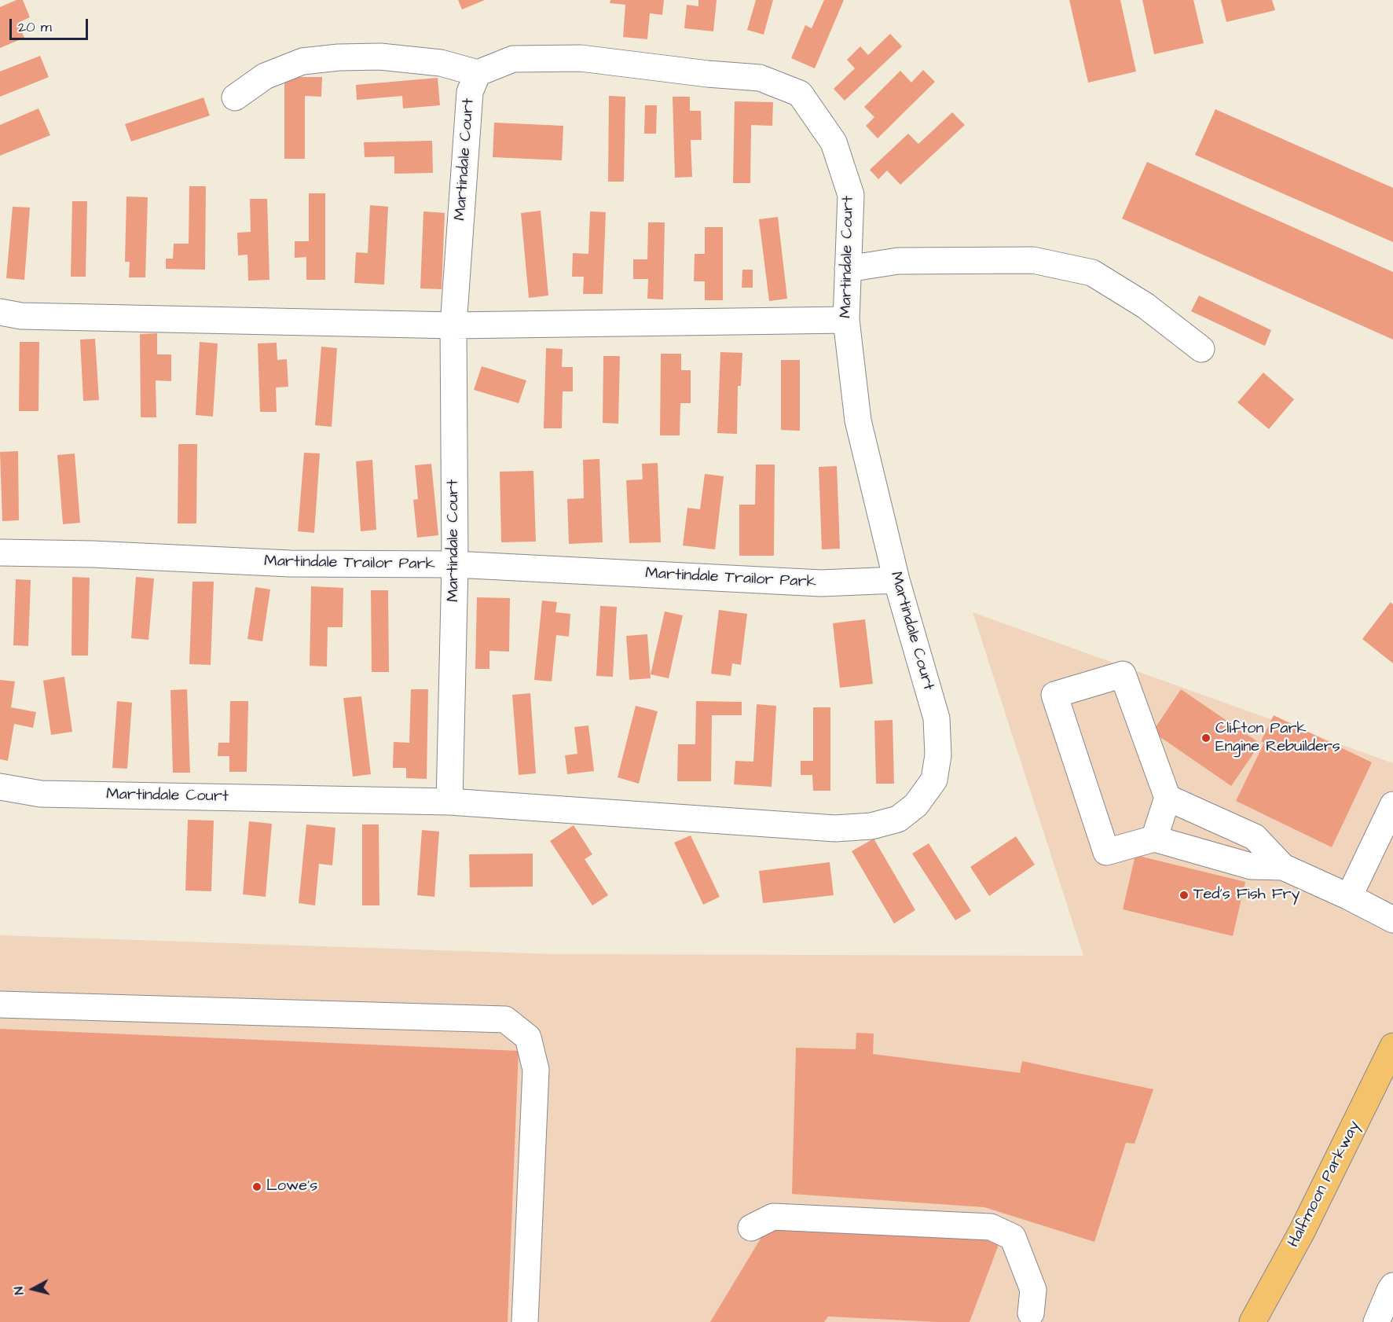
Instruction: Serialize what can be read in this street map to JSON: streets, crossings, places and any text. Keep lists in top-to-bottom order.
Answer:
{
  "streets": {
    "main road": ["Halfmoon Parkway"],
    "street": ["Martindale Court", "Martindale Trailor Park"]
  },
  "crossings": [
    ["Martindale Court", "Martindale Trailor Park"]
  ],
  "places": ["Clifton Park Engine Rebuilders", "Ted's Fish Fry", "Lowe's"],
  "scale_bar": "20 m",
  "north": "left"
}
